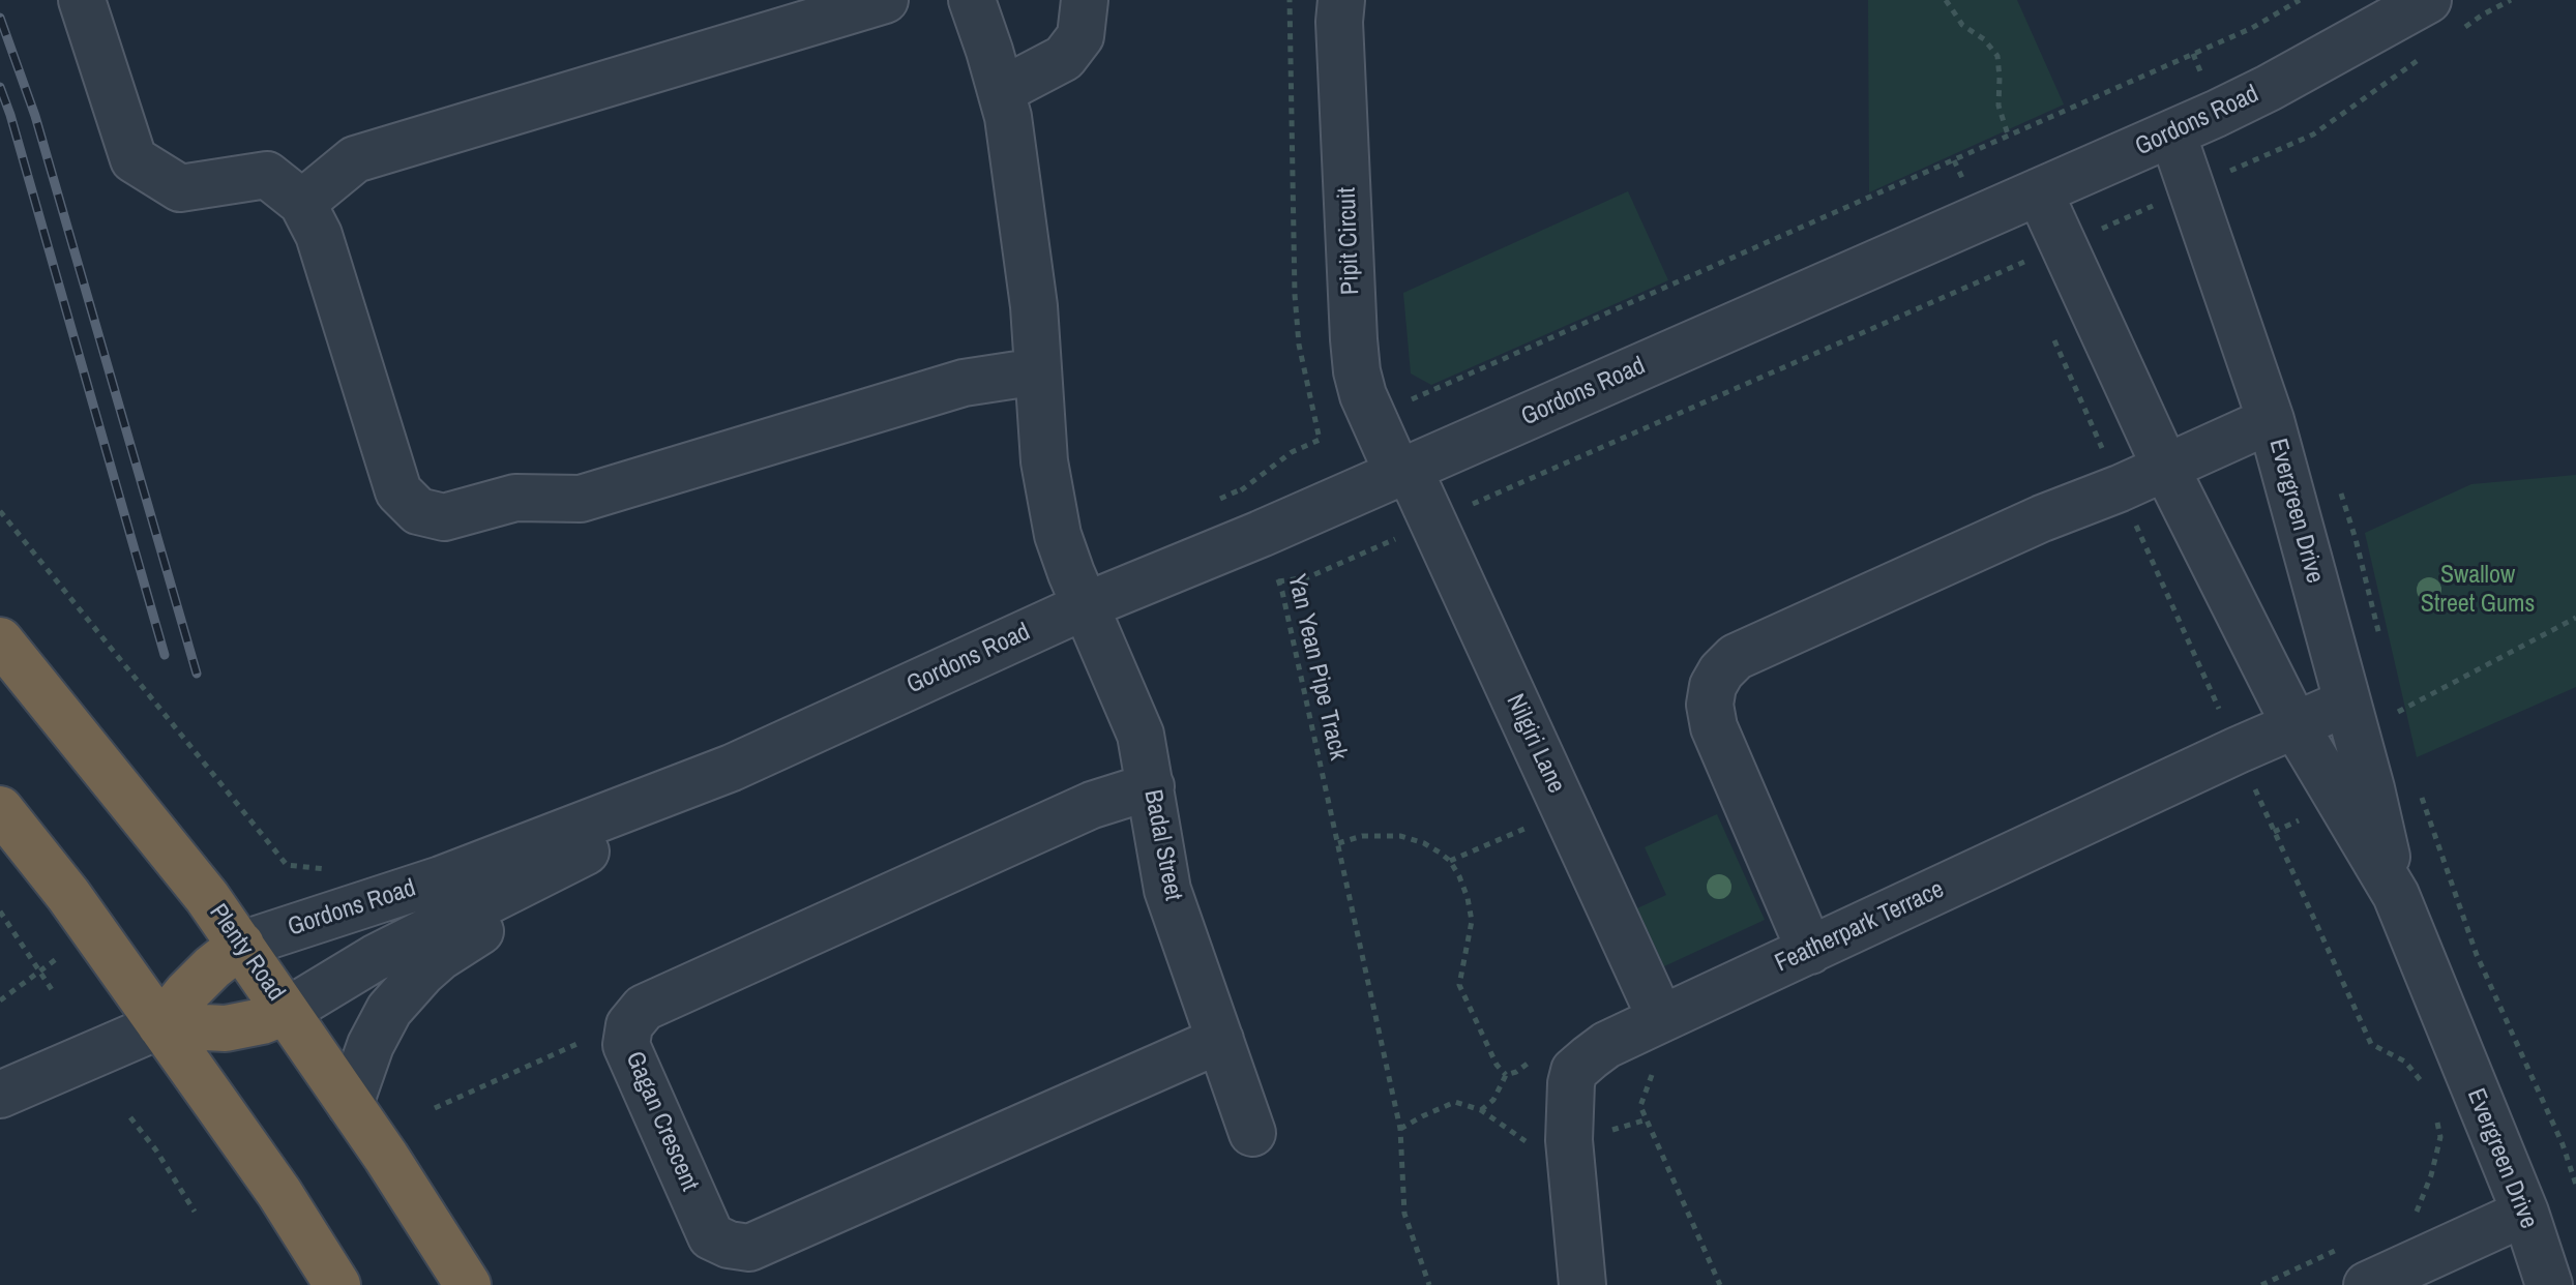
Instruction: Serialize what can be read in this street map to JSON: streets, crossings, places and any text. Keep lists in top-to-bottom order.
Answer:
{
  "streets": {
    "highway": ["Gordons Road", "Plenty Road"],
    "street": [
      "Pipit Circuit",
      "Evergreen Drive",
      "Nilgiri Lane",
      "Badal Street",
      "Featherpark Terrace",
      "Gagan Crescent"
    ],
    "path": ["Yan Yean Pipe Track"]
  },
  "crossings": [
    ["Gordons Road", "Pipit Circuit"],
    ["Gordons Road", "Evergreen Drive"],
    ["Gordons Road", "Yan Yean Pipe Track"],
    ["Gordons Road", "Nilgiri Lane"],
    ["Gordons Road", "Badal Street"],
    ["Gordons Road", "Plenty Road"],
    ["Pipit Circuit", "Nilgiri Lane"],
    ["Evergreen Drive", "Featherpark Terrace"],
    ["Nilgiri Lane", "Featherpark Terrace"],
    ["Badal Street", "Gagan Crescent"]
  ],
  "parks": ["Swallow Street Gums"]
}
